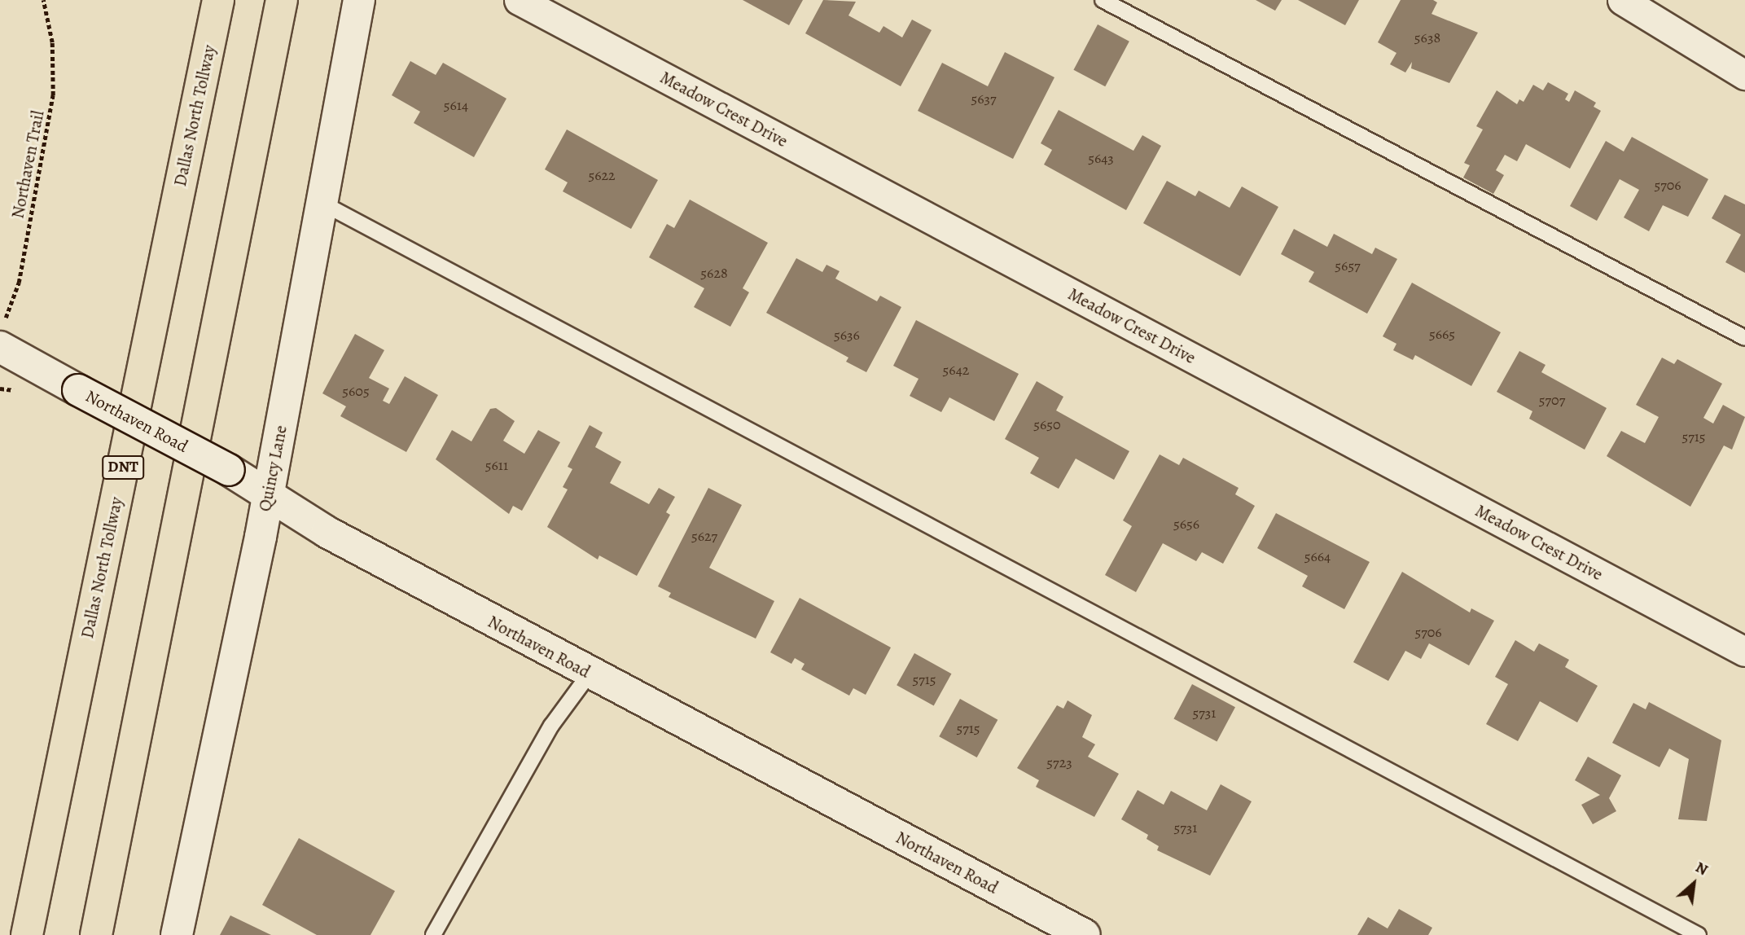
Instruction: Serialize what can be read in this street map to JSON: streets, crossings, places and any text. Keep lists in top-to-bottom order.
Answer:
{
  "streets": {
    "highway": ["Dallas North Tollway", "DNT"],
    "street": ["Meadow Crest Drive", "Northaven Road", "Quincy Lane"],
    "path": ["Northaven Trail"]
  },
  "crossings": [
    ["Northaven Trail", "Northaven Road"],
    ["Northaven Road", "Quincy Lane"]
  ],
  "house_numbers": [
    "5638",
    "5637",
    "5614",
    "5643",
    "5622",
    "5706",
    "5657",
    "5628",
    "5665",
    "5636",
    "5642",
    "5605",
    "5707",
    "5650",
    "5715",
    "5611",
    "5656",
    "5627",
    "5664",
    "5706",
    "5715",
    "5731",
    "5715",
    "5723",
    "5731"
  ],
  "north": "top right"
}
